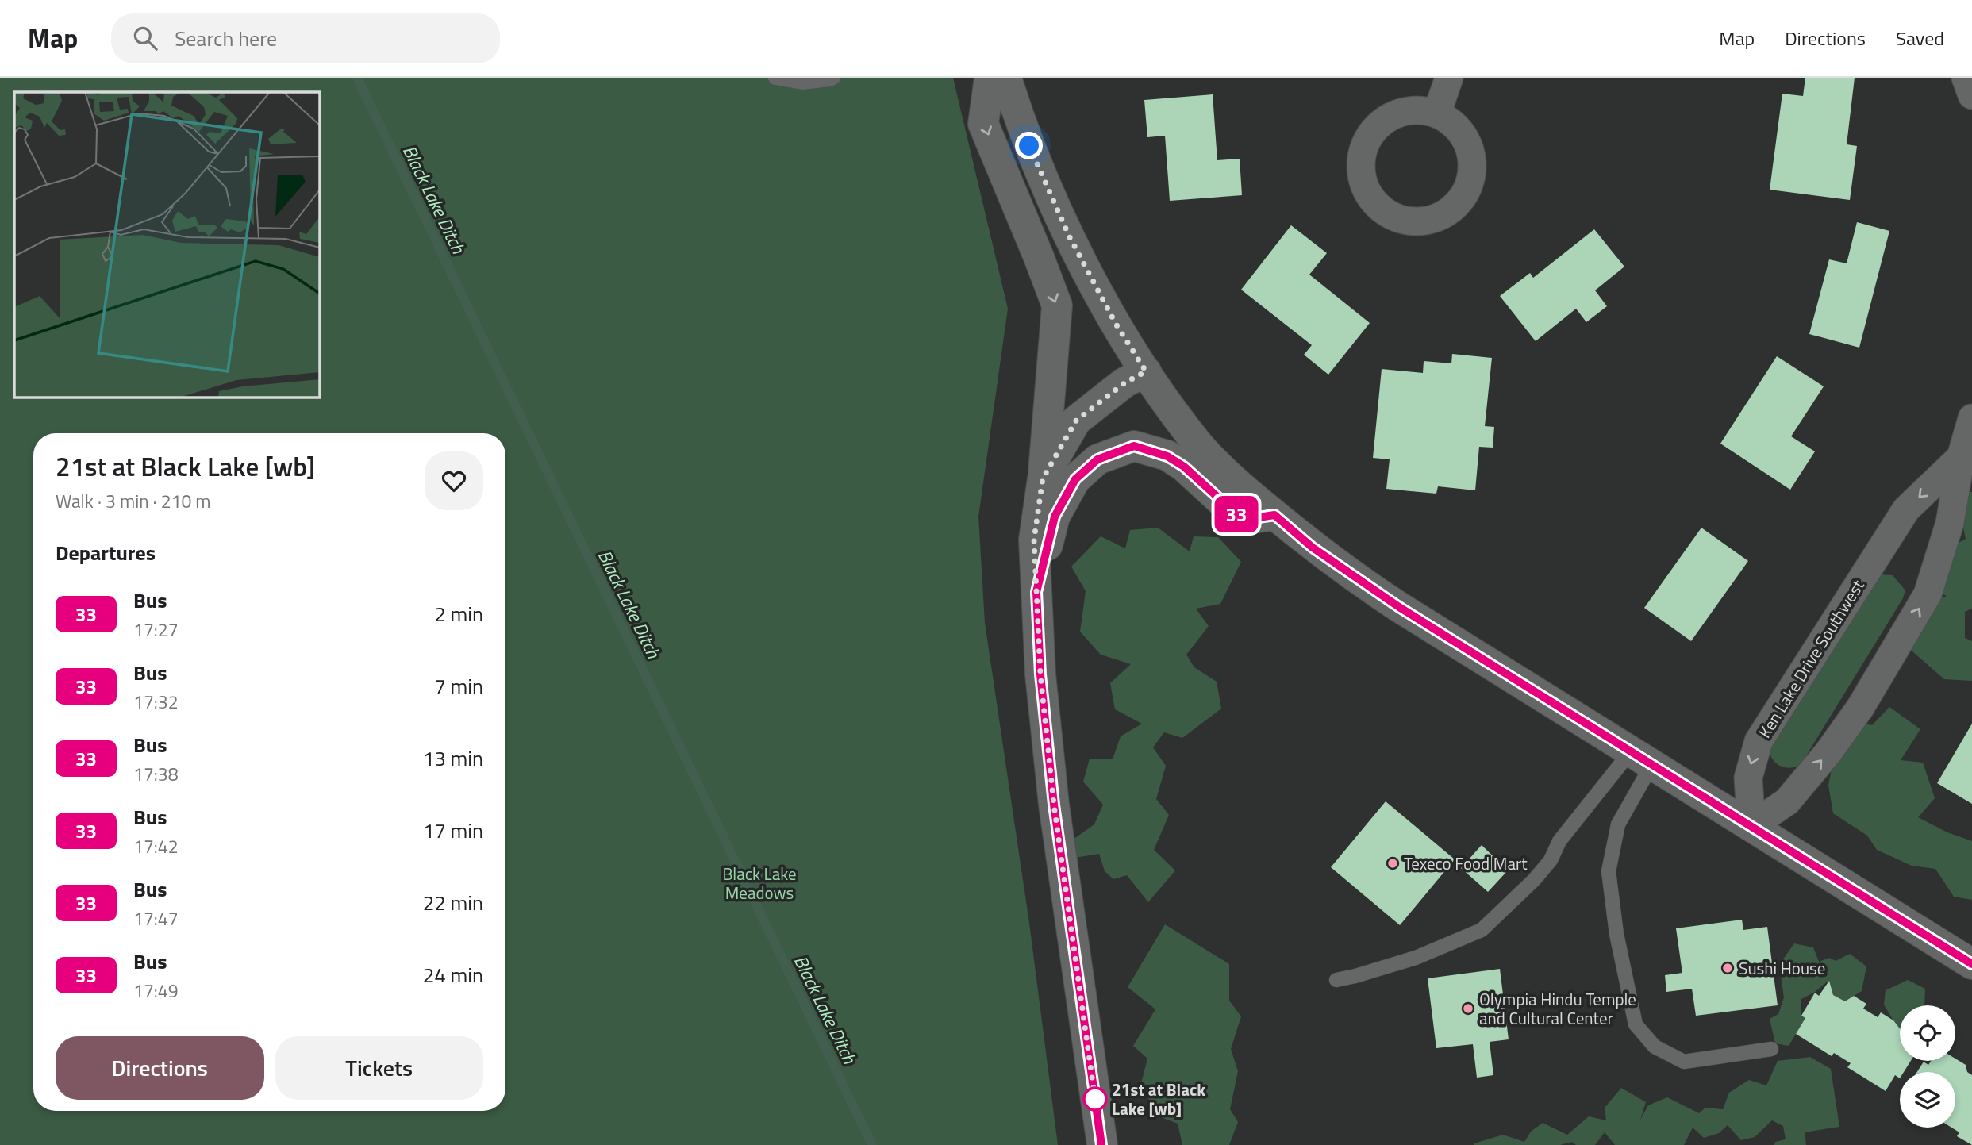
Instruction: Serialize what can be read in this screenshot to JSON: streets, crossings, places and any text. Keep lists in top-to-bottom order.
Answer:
{
  "streets": {
    "street": ["Ken Lake Drive Southwest"]
  },
  "water": ["Black Lake Ditch"],
  "parks": ["Black Lake Meadows"],
  "places": [
    "Texeco Food Mart",
    "Sushi House",
    "Olympia Hindu Temple and Cultural Center",
    "21st at Black Lake [wb]"
  ],
  "lines": ["bus line 33"],
  "page": {
    "header": "Map",
    "search": "Search here",
    "nav": ["Map", "Directions", "Saved"],
    "on_map": "33",
    "heading": [
      ["21st at Black Lake [wb]", "Walk · 3 min · 210 m"],
      "Departures"
    ],
    "list": [
      {
        "mark": "33",
        "name": "Bus",
        "note": "17:27",
        "value": "2 min"
      },
      {
        "mark": "33",
        "name": "Bus",
        "note": "17:32",
        "value": "7 min"
      },
      {
        "mark": "33",
        "name": "Bus",
        "note": "17:38",
        "value": "13 min"
      },
      {
        "mark": "33",
        "name": "Bus",
        "note": "17:42",
        "value": "17 min"
      },
      {
        "mark": "33",
        "name": "Bus",
        "note": "17:47",
        "value": "22 min"
      },
      {
        "mark": "33",
        "name": "Bus",
        "note": "17:49",
        "value": "24 min"
      }
    ],
    "buttons": ["Directions", "Tickets"]
  }
}
